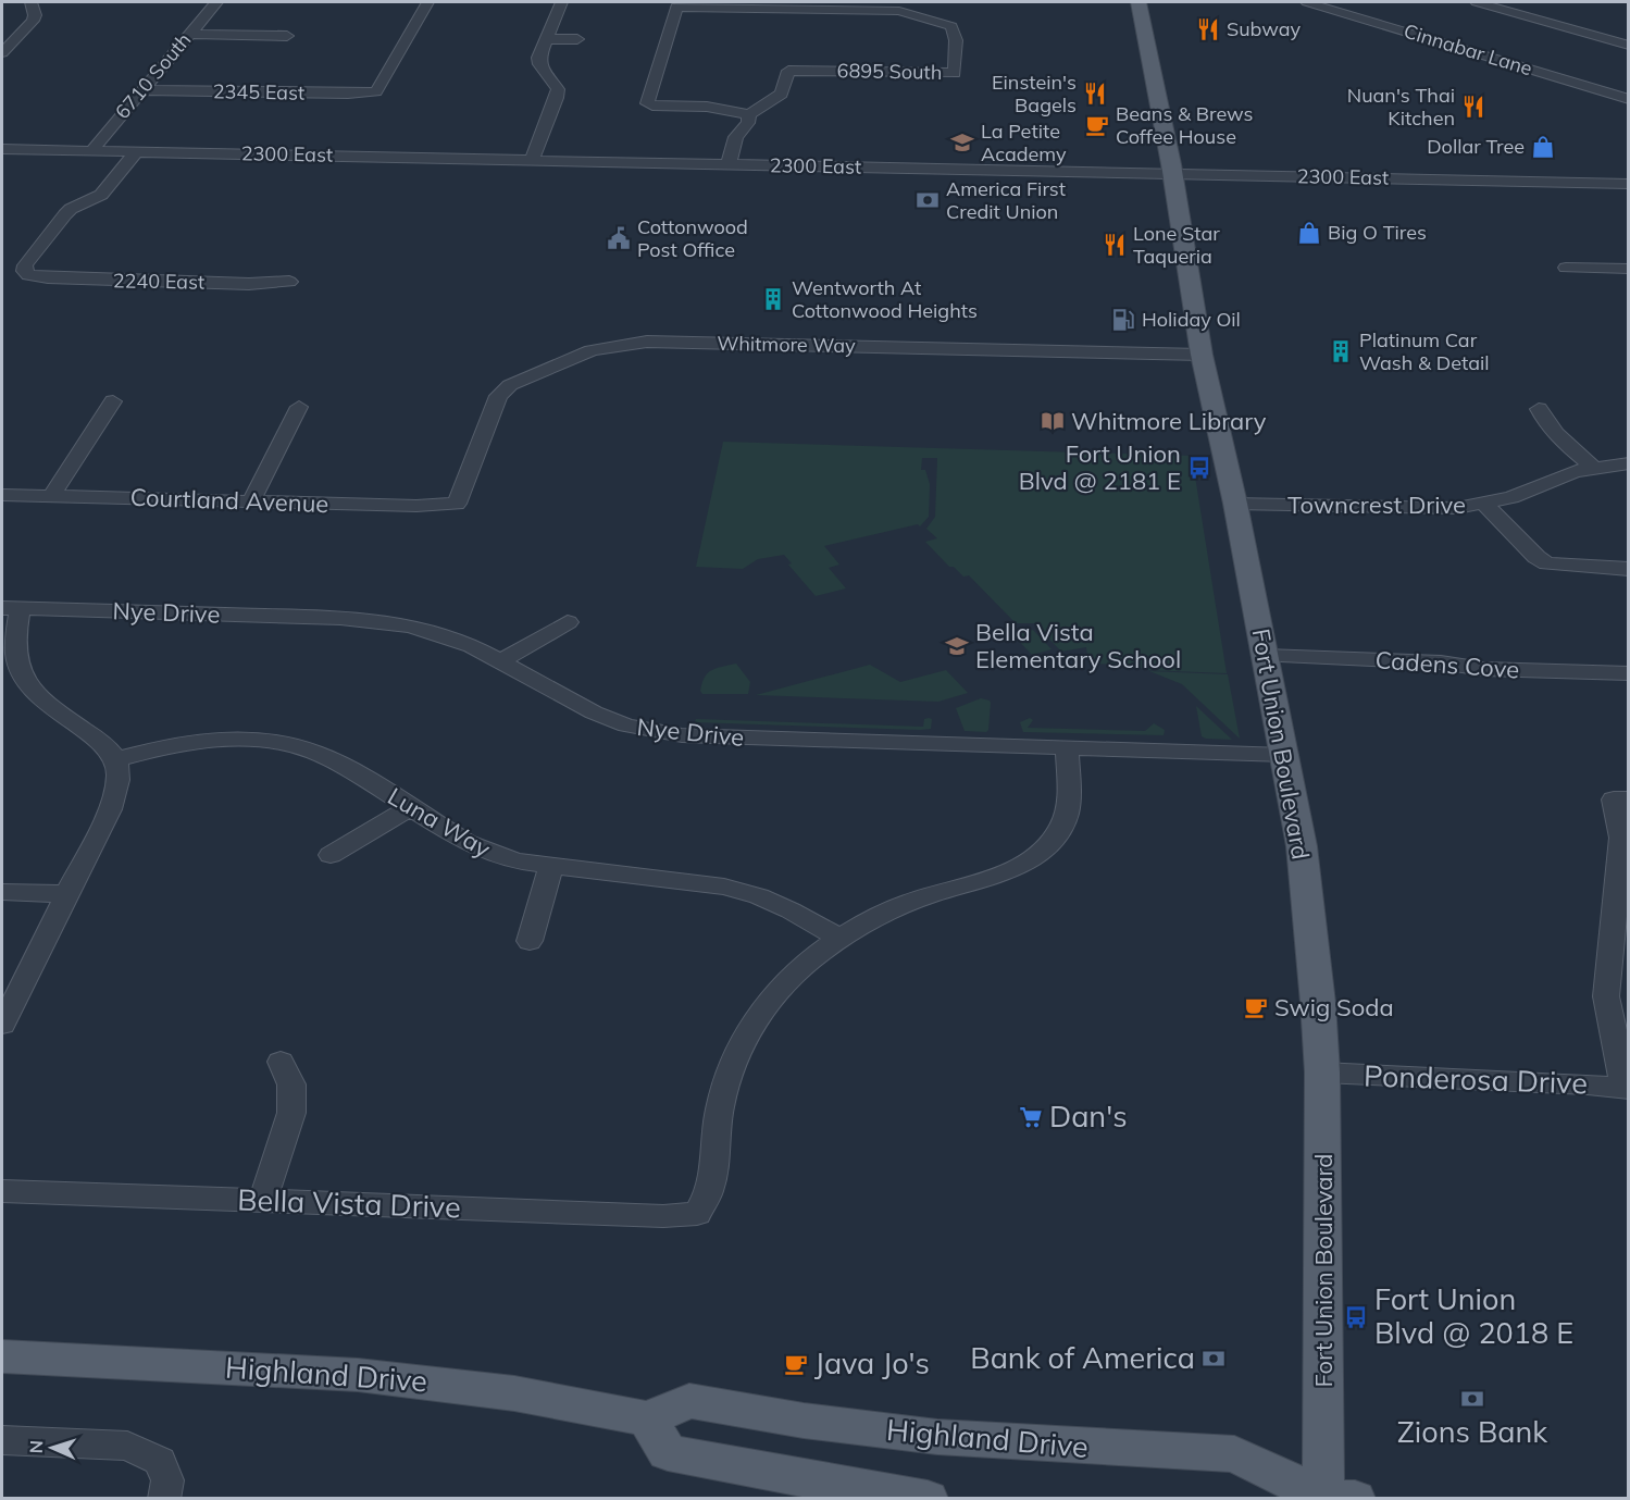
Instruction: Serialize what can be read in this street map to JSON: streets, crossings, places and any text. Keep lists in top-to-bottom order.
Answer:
{
  "streets": {
    "main road": ["Fort Union Boulevard", "Highland Drive"],
    "street": [
      "Cinnabar Lane",
      "6895 South",
      "6710 South",
      "2345 East",
      "2300 East",
      "2240 East",
      "Whitmore Way",
      "Courtland Avenue",
      "Towncrest Drive",
      "Nye Drive",
      "Cadens Cove",
      "Luna Way",
      "Ponderosa Drive",
      "Bella Vista Drive"
    ]
  },
  "crossings": [
    ["6895 South", "2300 East"],
    ["6710 South", "2345 East"],
    ["6710 South", "2300 East"],
    ["2300 East", "2240 East"],
    ["2300 East", "Fort Union Boulevard"],
    ["Whitmore Way", "Courtland Avenue"],
    ["Whitmore Way", "Fort Union Boulevard"],
    ["Towncrest Drive", "Fort Union Boulevard"],
    ["Nye Drive", "Fort Union Boulevard"],
    ["Cadens Cove", "Fort Union Boulevard"],
    ["Fort Union Boulevard", "Ponderosa Drive"],
    ["Fort Union Boulevard", "Highland Drive"],
    ["Luna Way", "Bella Vista Drive"]
  ],
  "places": {
    "restaurant": [
      "Subway",
      "Einstein's Bagels",
      "Nuan's Thai Kitchen",
      "Lone Star Taqueria"
    ],
    "cafe": ["Beans & Brews Coffee House", "Swig Soda", "Java Jo's"],
    "school or university": ["La Petite Academy", "Bella Vista Elementary School"],
    "shop": ["Dollar Tree", "Big O Tires"],
    "bank": ["America First Credit Union", "Bank of America", "Zions Bank"],
    "public building": ["Cottonwood Post Office"],
    "building": ["Wentworth At Cottonwood Heights", "Platinum Car Wash & Detail"],
    "fuel station": ["Holiday Oil"],
    "library": ["Whitmore Library"],
    "bus stop": ["Fort Union Blvd @ 2181 E", "Fort Union Blvd @ 2018 E"],
    "supermarket": ["Dan's"]
  },
  "north": "left"
}
